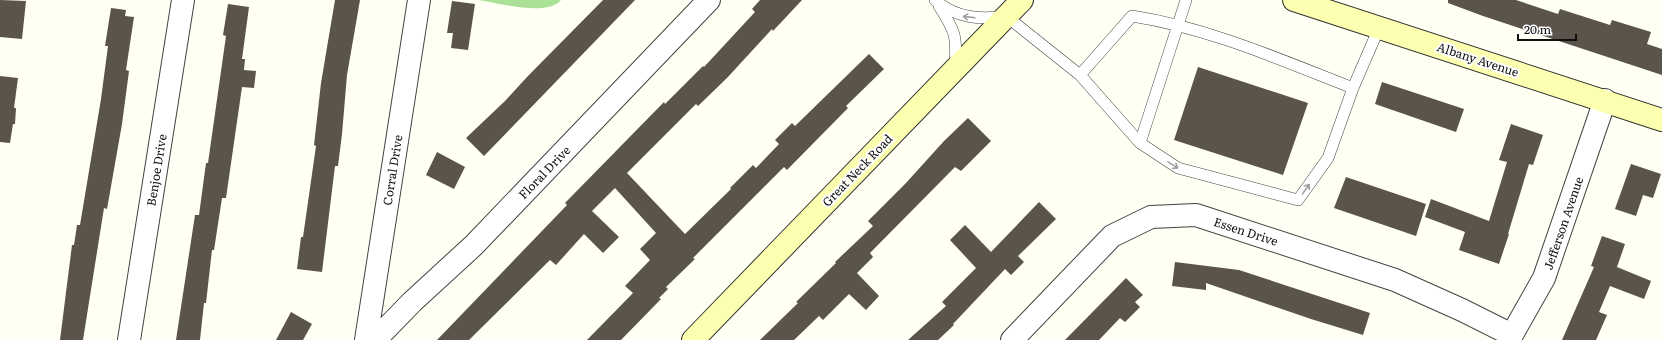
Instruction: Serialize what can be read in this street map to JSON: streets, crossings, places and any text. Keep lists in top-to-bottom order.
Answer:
{
  "streets": {
    "main road": ["Albany Avenue", "Great Neck Road"],
    "street": [
      "Benjoe Drive",
      "Corral Drive",
      "Floral Drive",
      "Jefferson Avenue",
      "Essen Drive"
    ]
  },
  "crossings": [
    ["Albany Avenue", "Jefferson Avenue"],
    ["Jefferson Avenue", "Essen Drive"]
  ],
  "scale_bar": "20 m"
}
